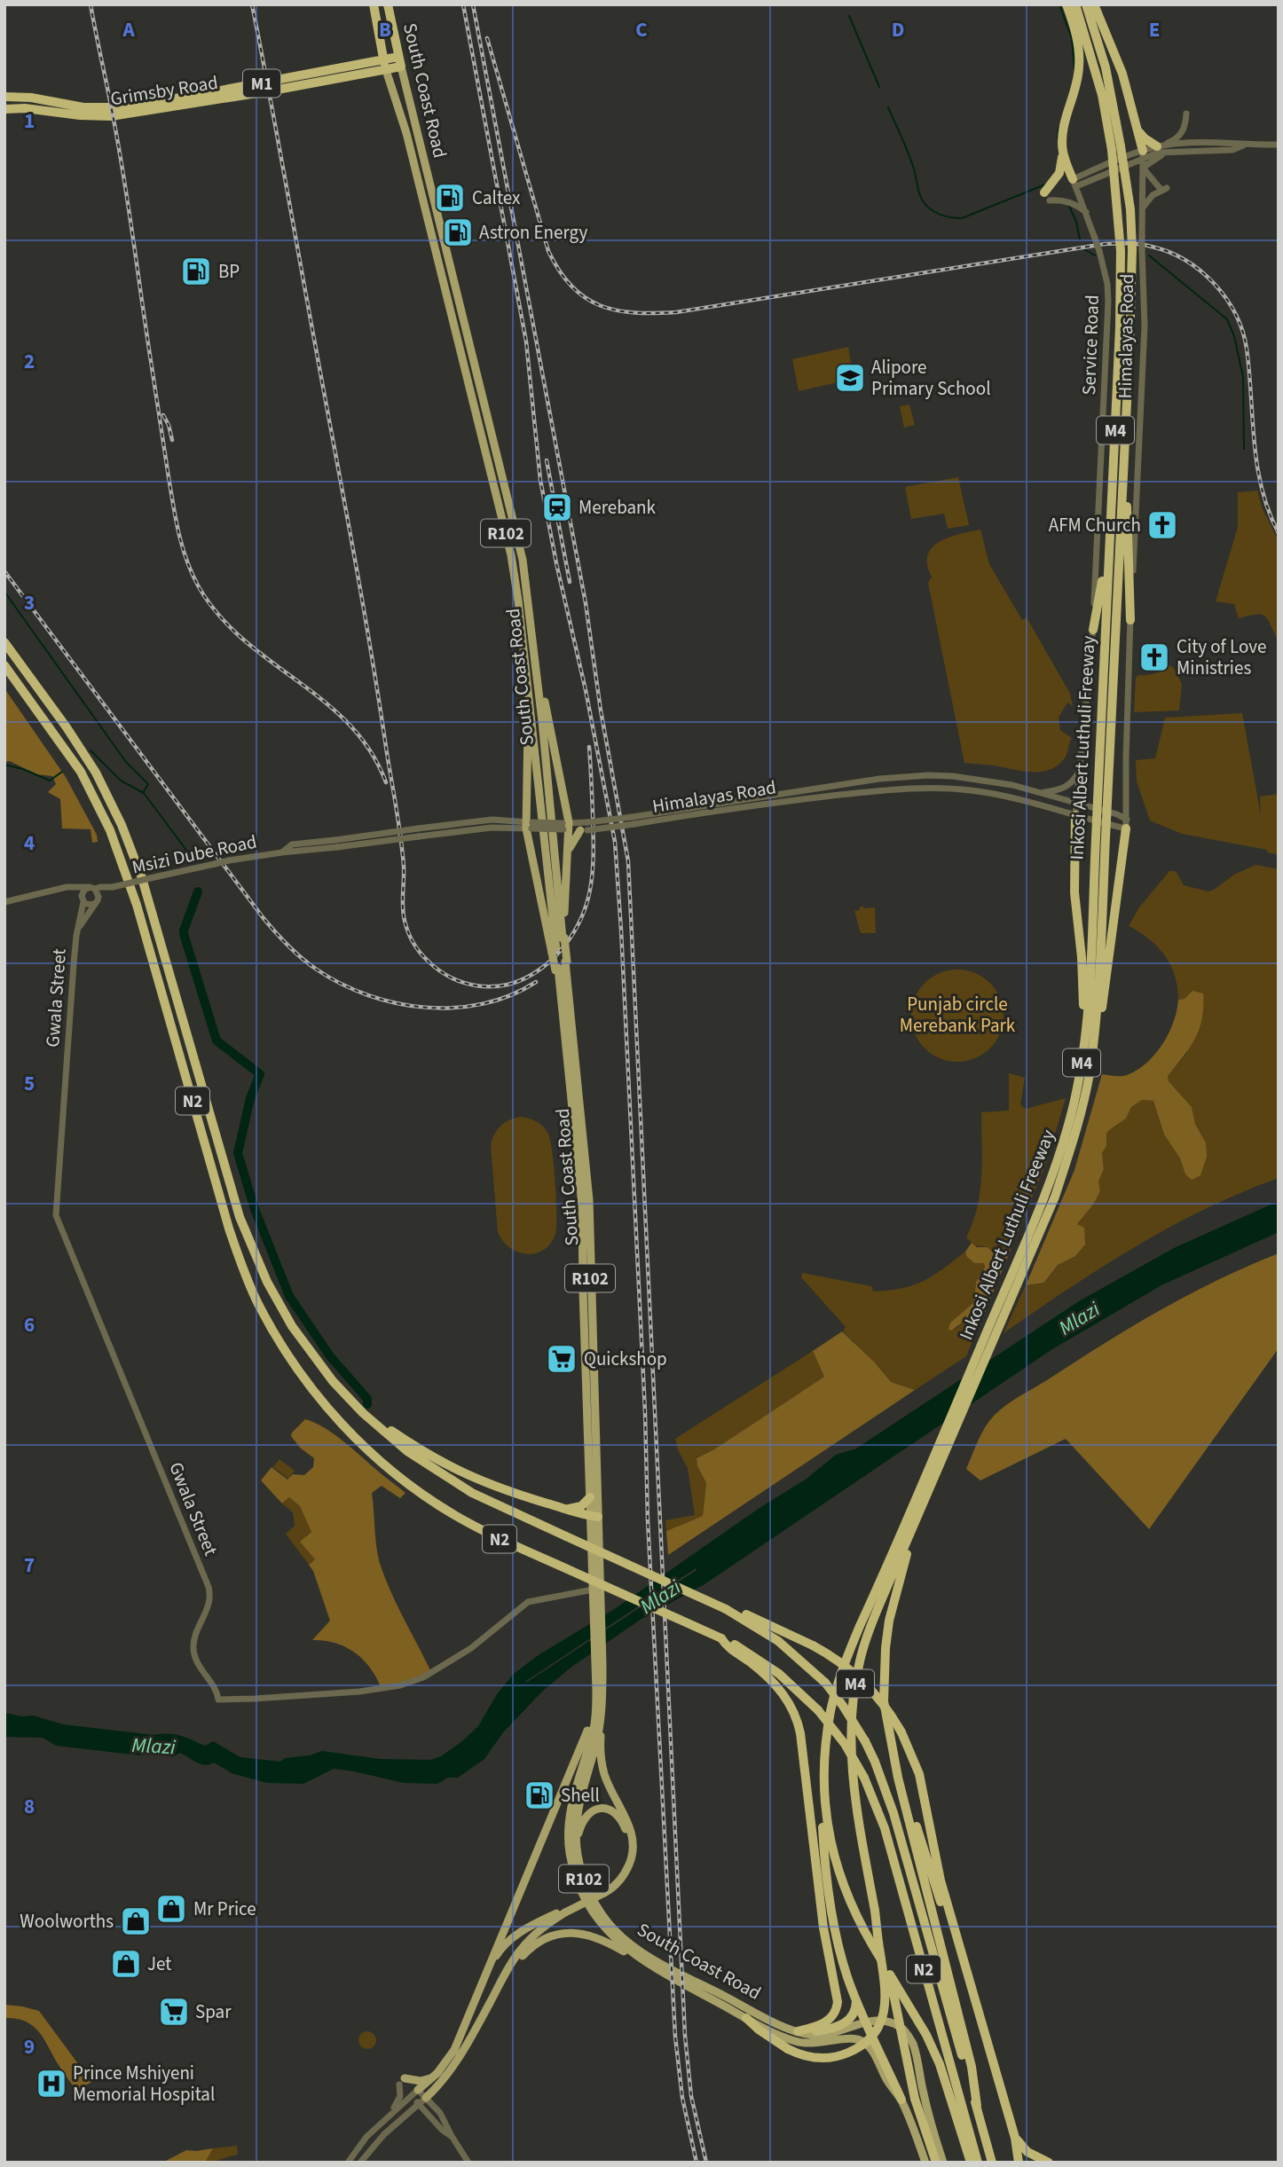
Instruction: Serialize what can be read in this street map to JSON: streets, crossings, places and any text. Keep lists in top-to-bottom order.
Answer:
{
  "streets": {
    "highway": [
      "M1",
      "Grimsby Road",
      "South Coast Road",
      "M4",
      "R102",
      "Inkosi Albert Luthuli Freeway",
      "N2"
    ],
    "street": [
      "Himalayas Road",
      "Service Road",
      "Msizi Dube Road",
      "Gwala Street"
    ]
  },
  "crossings": [
    ["Grimsby Road", "South Coast Road"],
    ["South Coast Road", "Gwala Street"],
    ["Himalayas Road", "Service Road"],
    ["Himalayas Road", "Inkosi Albert Luthuli Freeway"],
    ["Himalayas Road", "Msizi Dube Road"],
    ["Msizi Dube Road", "Gwala Street"]
  ],
  "water": ["Mlazi"],
  "parks": ["Punjab circle Merebank Park"],
  "places": {
    "fuel station": [
      "Caltex",
      "Astron Energy",
      "BP",
      "Shell"
    ],
    "school or university": ["Alipore Primary School"],
    "station": ["Merebank"],
    "church": ["AFM Church", "City of Love Ministries"],
    "supermarket": ["Quickshop", "Spar"],
    "shop": ["Mr Price", "Woolworths", "Jet"],
    "hospital": ["Prince Mshiyeni Memorial Hospital"]
  },
  "grid": {
    "columns": [
      "A",
      "B",
      "C",
      "D",
      "E"
    ],
    "rows": [
      "1",
      "2",
      "3",
      "4",
      "5",
      "6",
      "7",
      "8",
      "9"
    ]
  }
}
